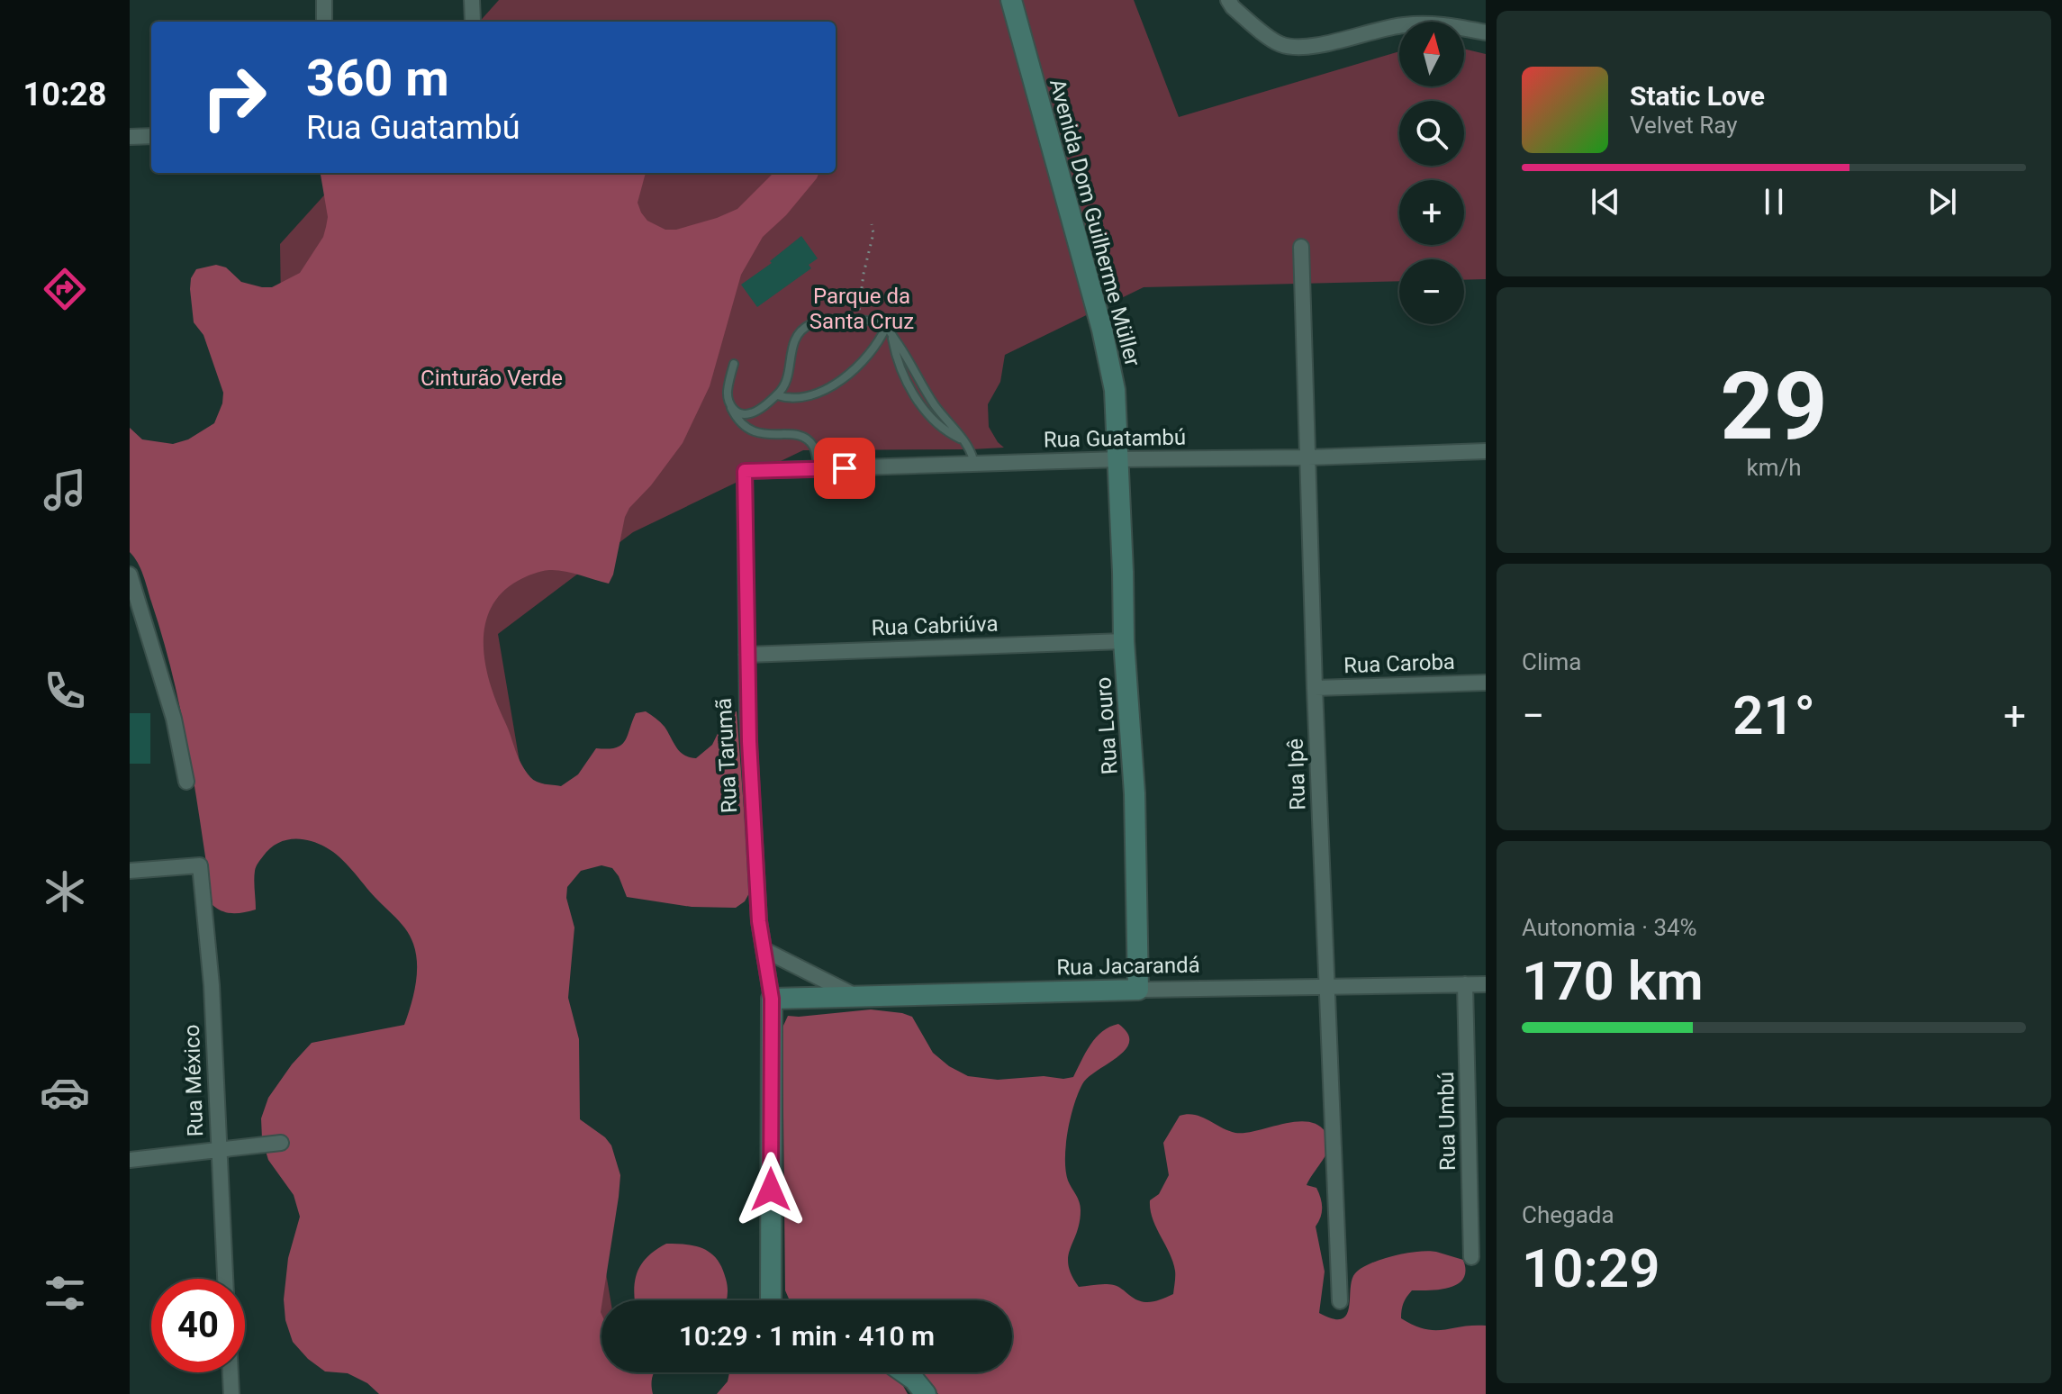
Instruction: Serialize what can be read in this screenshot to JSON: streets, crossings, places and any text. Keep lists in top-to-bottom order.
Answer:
{
  "streets": {
    "street": [
      "Avenida Dom Guilherme Müller",
      "Rua Guatambú",
      "Rua Cabriúva",
      "Rua Caroba",
      "Rua Louro",
      "Rua Tarumã",
      "Rua Ipê",
      "Rua Jacarandá",
      "Rua México",
      "Rua Umbú"
    ]
  },
  "crossings": [
    ["Avenida Dom Guilherme Müller", "Rua Guatambú"],
    ["Avenida Dom Guilherme Müller", "Rua Louro"],
    ["Rua Guatambú", "Rua Louro"],
    ["Rua Guatambú", "Rua Tarumã"],
    ["Rua Guatambú", "Rua Ipê"],
    ["Rua Cabriúva", "Rua Louro"],
    ["Rua Cabriúva", "Rua Tarumã"],
    ["Rua Caroba", "Rua Ipê"],
    ["Rua Louro", "Rua Jacarandá"],
    ["Rua Tarumã", "Rua Jacarandá"],
    ["Rua Ipê", "Rua Jacarandá"],
    ["Rua Jacarandá", "Rua Umbú"]
  ],
  "parks": ["Parque da Santa Cruz", "Cinturão Verde"],
  "north": "top",
  "page": {
    "tabs": "10:28",
    "map_buttons": ["+", "−"],
    "turn": ["360 m", "Rua Guatambú"],
    "song": ["Static Love", "Velvet Ray"],
    "tile": [
      ["29", "km/h"],
      "Clima",
      ["Autonomia · 34%", "170 km"],
      ["Chegada", "10:29"]
    ],
    "heat": ["−", "21°", "+"],
    "limit": "40",
    "trip": "10:29 · 1 min · 410 m"
  }
}
